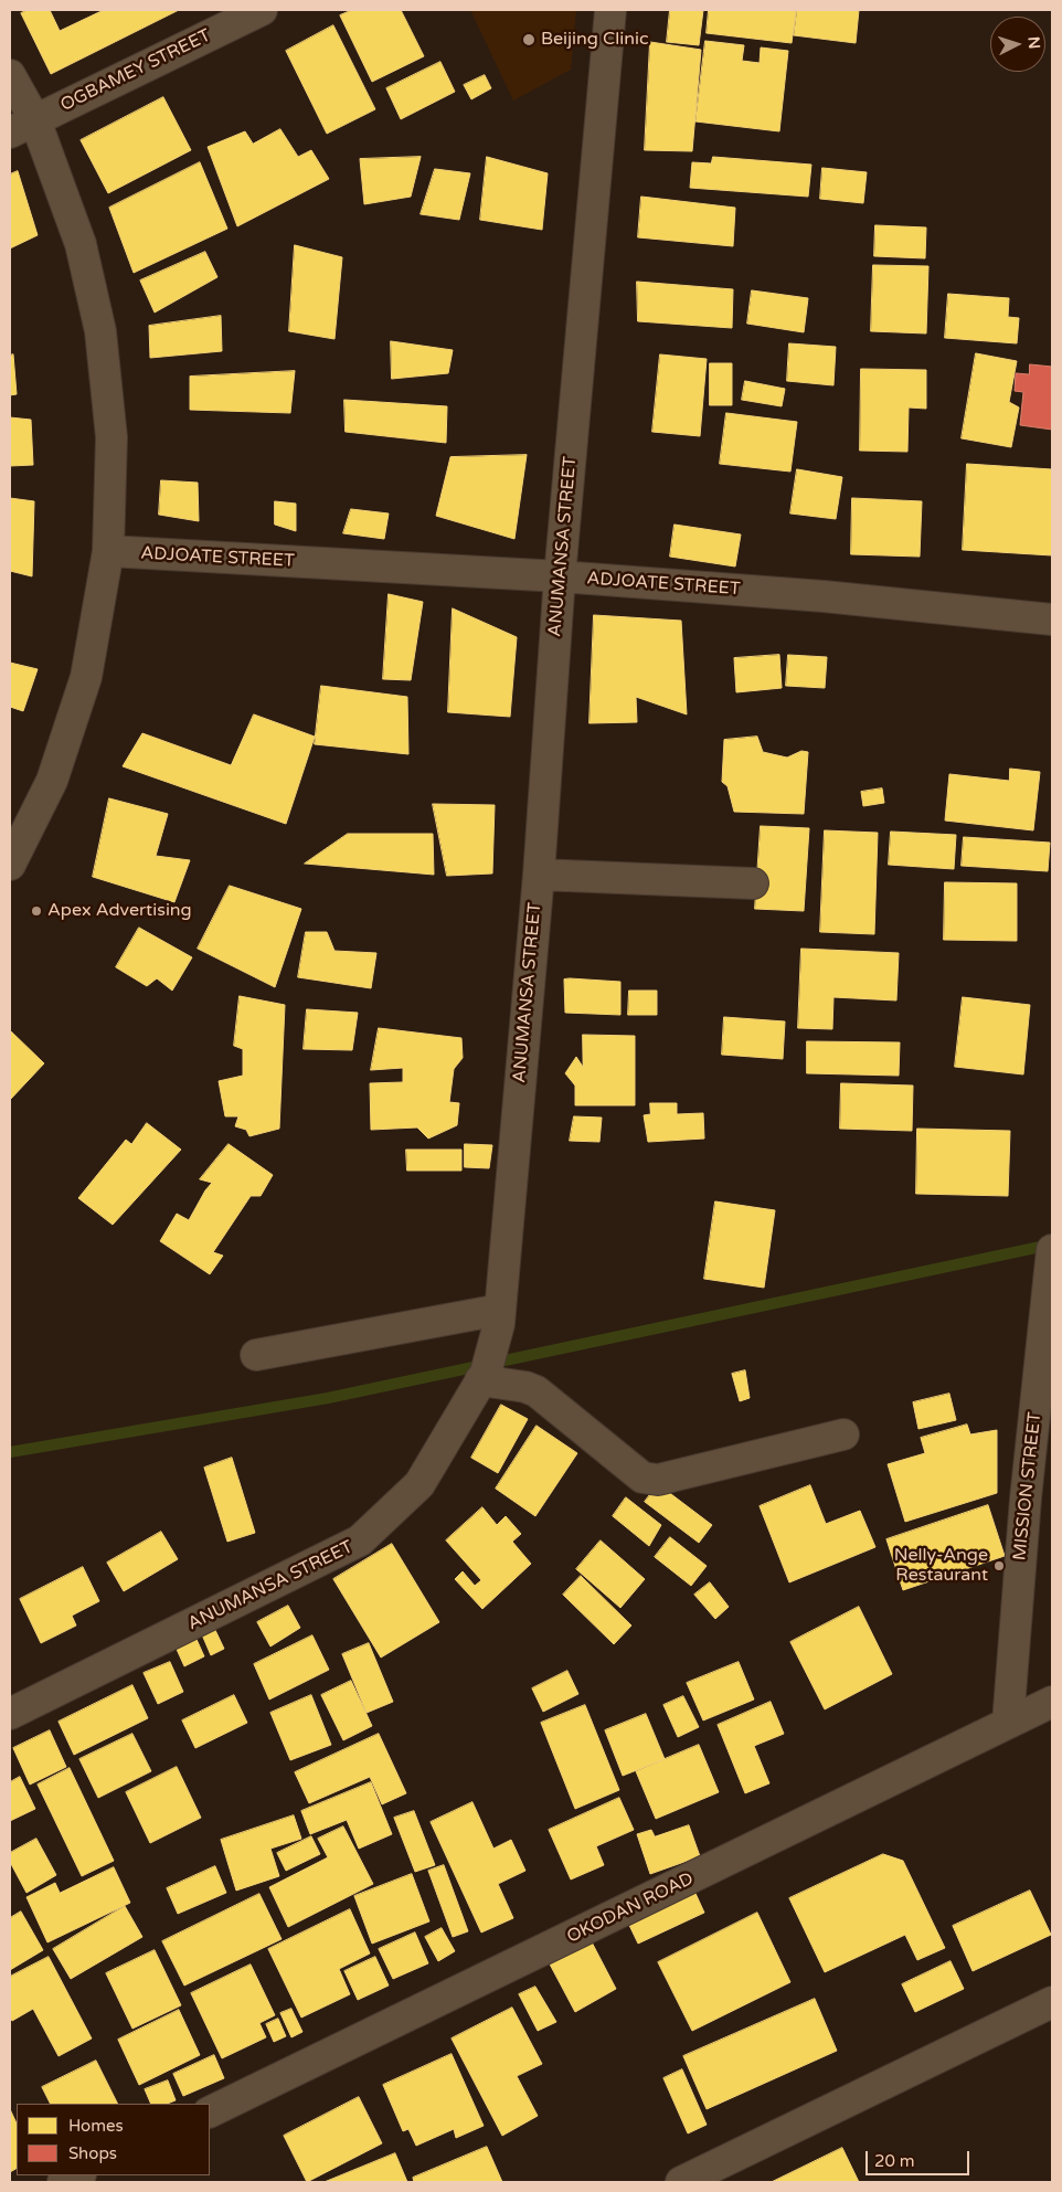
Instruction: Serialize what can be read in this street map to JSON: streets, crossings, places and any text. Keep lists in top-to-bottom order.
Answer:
{
  "streets": {
    "street": [
      "OGBAMEY STREET",
      "ANUMANSA STREET",
      "ADJOATE STREET",
      "MISSION STREET",
      "OKODAN ROAD"
    ]
  },
  "crossings": [
    ["ANUMANSA STREET", "ADJOATE STREET"],
    ["MISSION STREET", "OKODAN ROAD"]
  ],
  "places": ["Beijing Clinic", "Apex Advertising", "Nelly-Ange Restaurant"],
  "legend": ["Homes", "Shops"],
  "scale_bar": "20 m",
  "north": "right"
}
